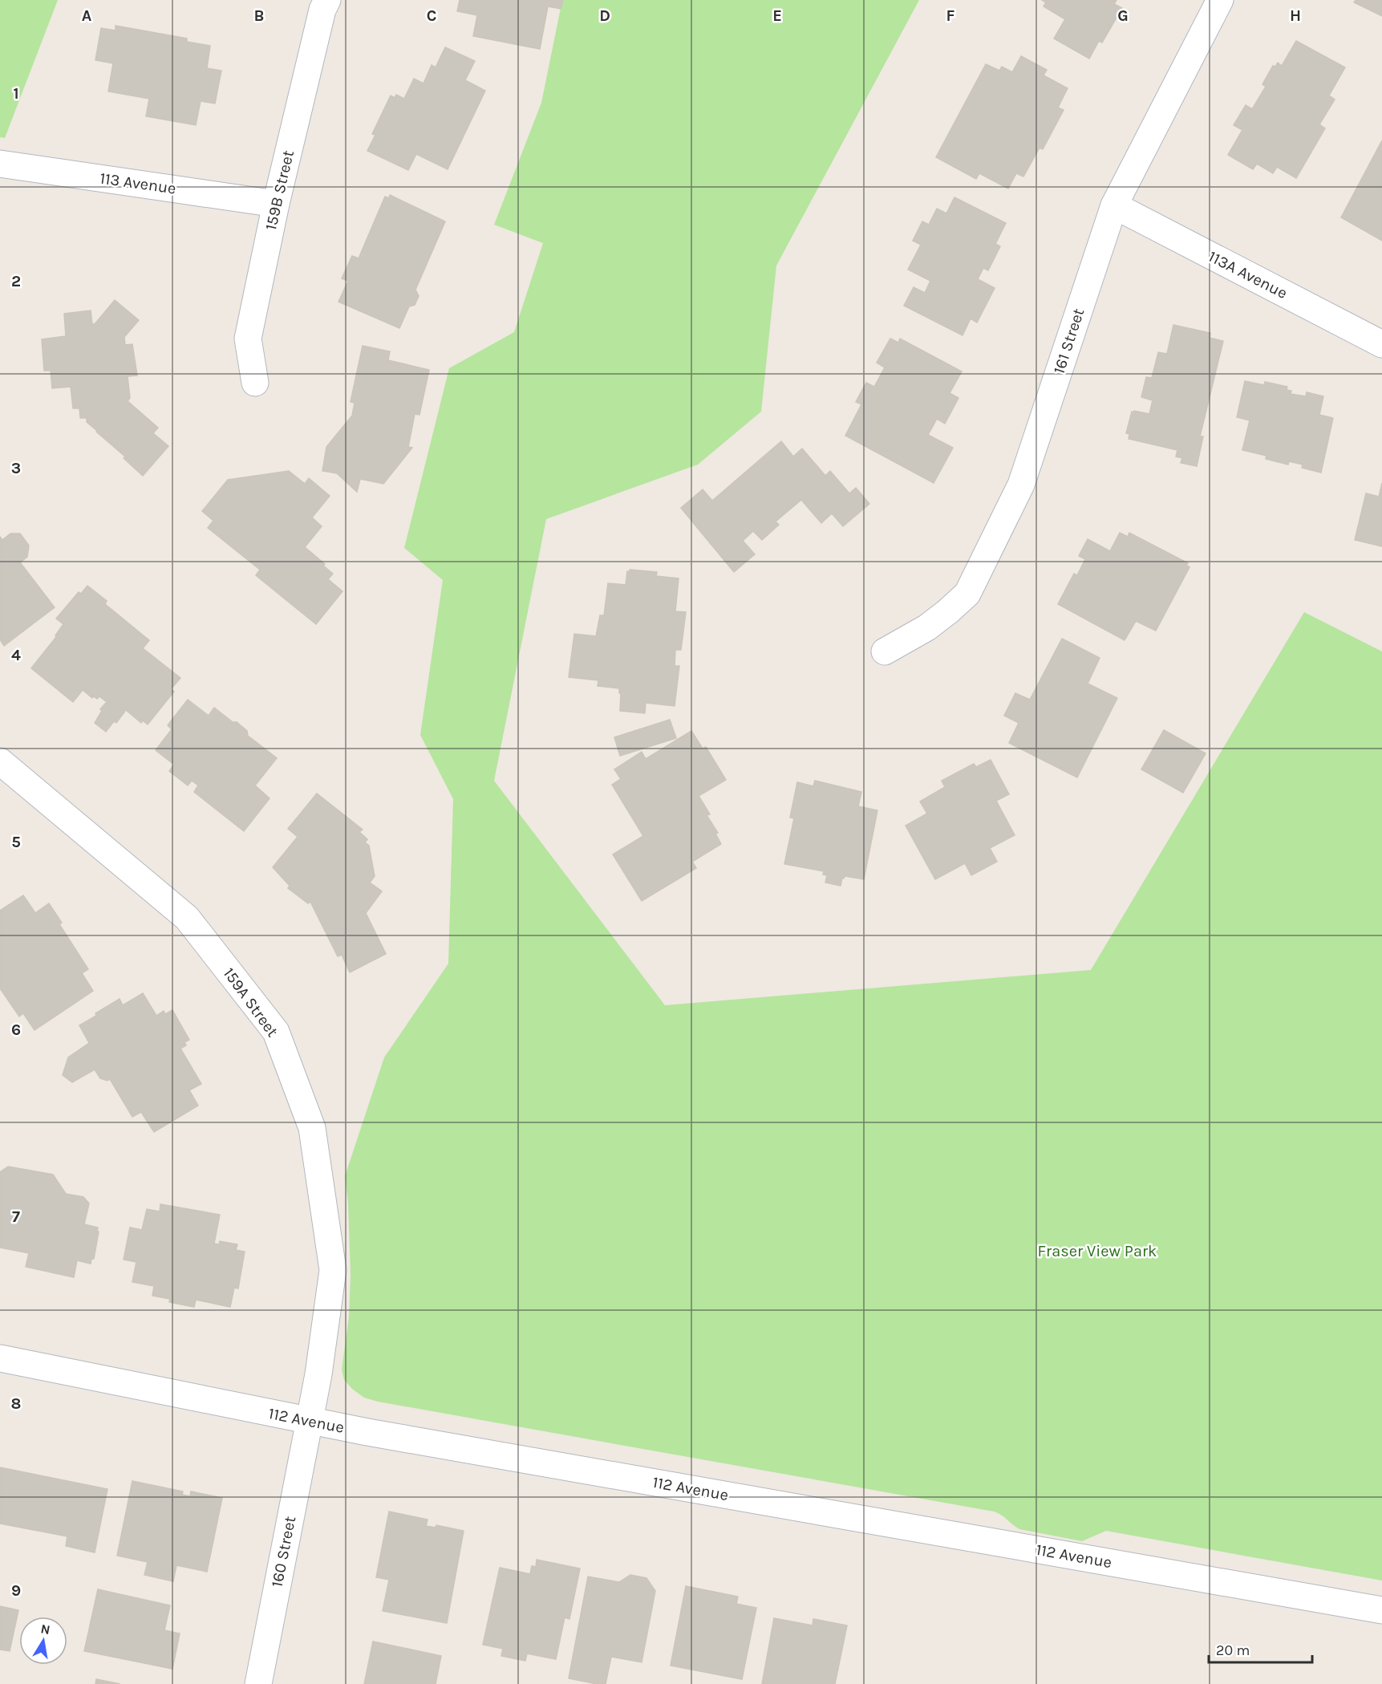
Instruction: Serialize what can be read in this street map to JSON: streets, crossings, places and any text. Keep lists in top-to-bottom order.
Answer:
{
  "streets": {
    "street": [
      "113 Avenue",
      "159B Street",
      "113A Avenue",
      "161 Street",
      "159A Street",
      "112 Avenue",
      "160 Street"
    ]
  },
  "crossings": [
    ["113 Avenue", "159B Street"],
    ["113A Avenue", "161 Street"],
    ["159A Street", "112 Avenue"],
    ["159A Street", "160 Street"],
    ["112 Avenue", "160 Street"]
  ],
  "parks": ["Fraser View Park"],
  "scale_bar": "20 m",
  "north": "top",
  "grid": {
    "columns": [
      "A",
      "B",
      "C",
      "D",
      "E",
      "F",
      "G",
      "H"
    ],
    "rows": [
      "1",
      "2",
      "3",
      "4",
      "5",
      "6",
      "7",
      "8",
      "9"
    ]
  }
}
